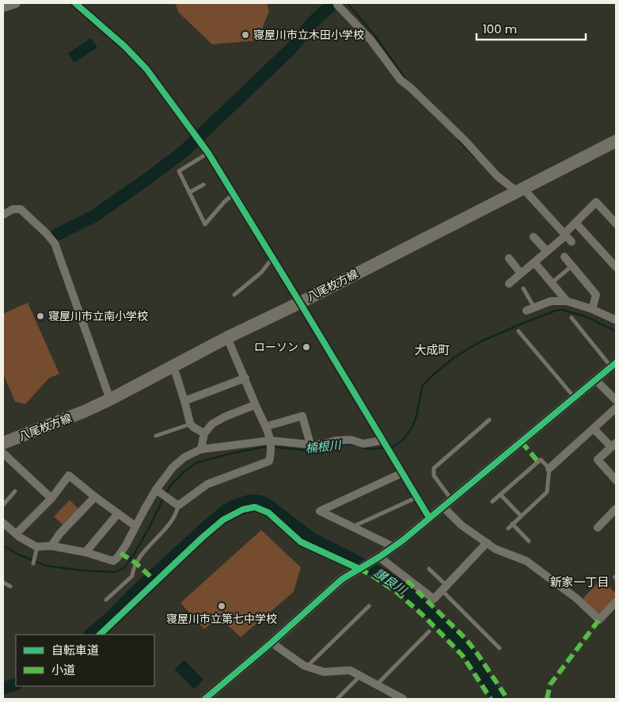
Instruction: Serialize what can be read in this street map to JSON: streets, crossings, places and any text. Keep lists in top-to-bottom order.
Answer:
{
  "streets": {
    "main road": ["八尾枚方線"]
  },
  "districts": ["大成町", "新家一丁目"],
  "water": ["楠根川", "讃良川"],
  "places": [
    "寝屋川市立木田小学校",
    "寝屋川市立南小学校",
    "ローソン",
    "寝屋川市立第七中学校"
  ],
  "legend": ["自転車道", "小道"],
  "scale_bar": "100 m"
}
